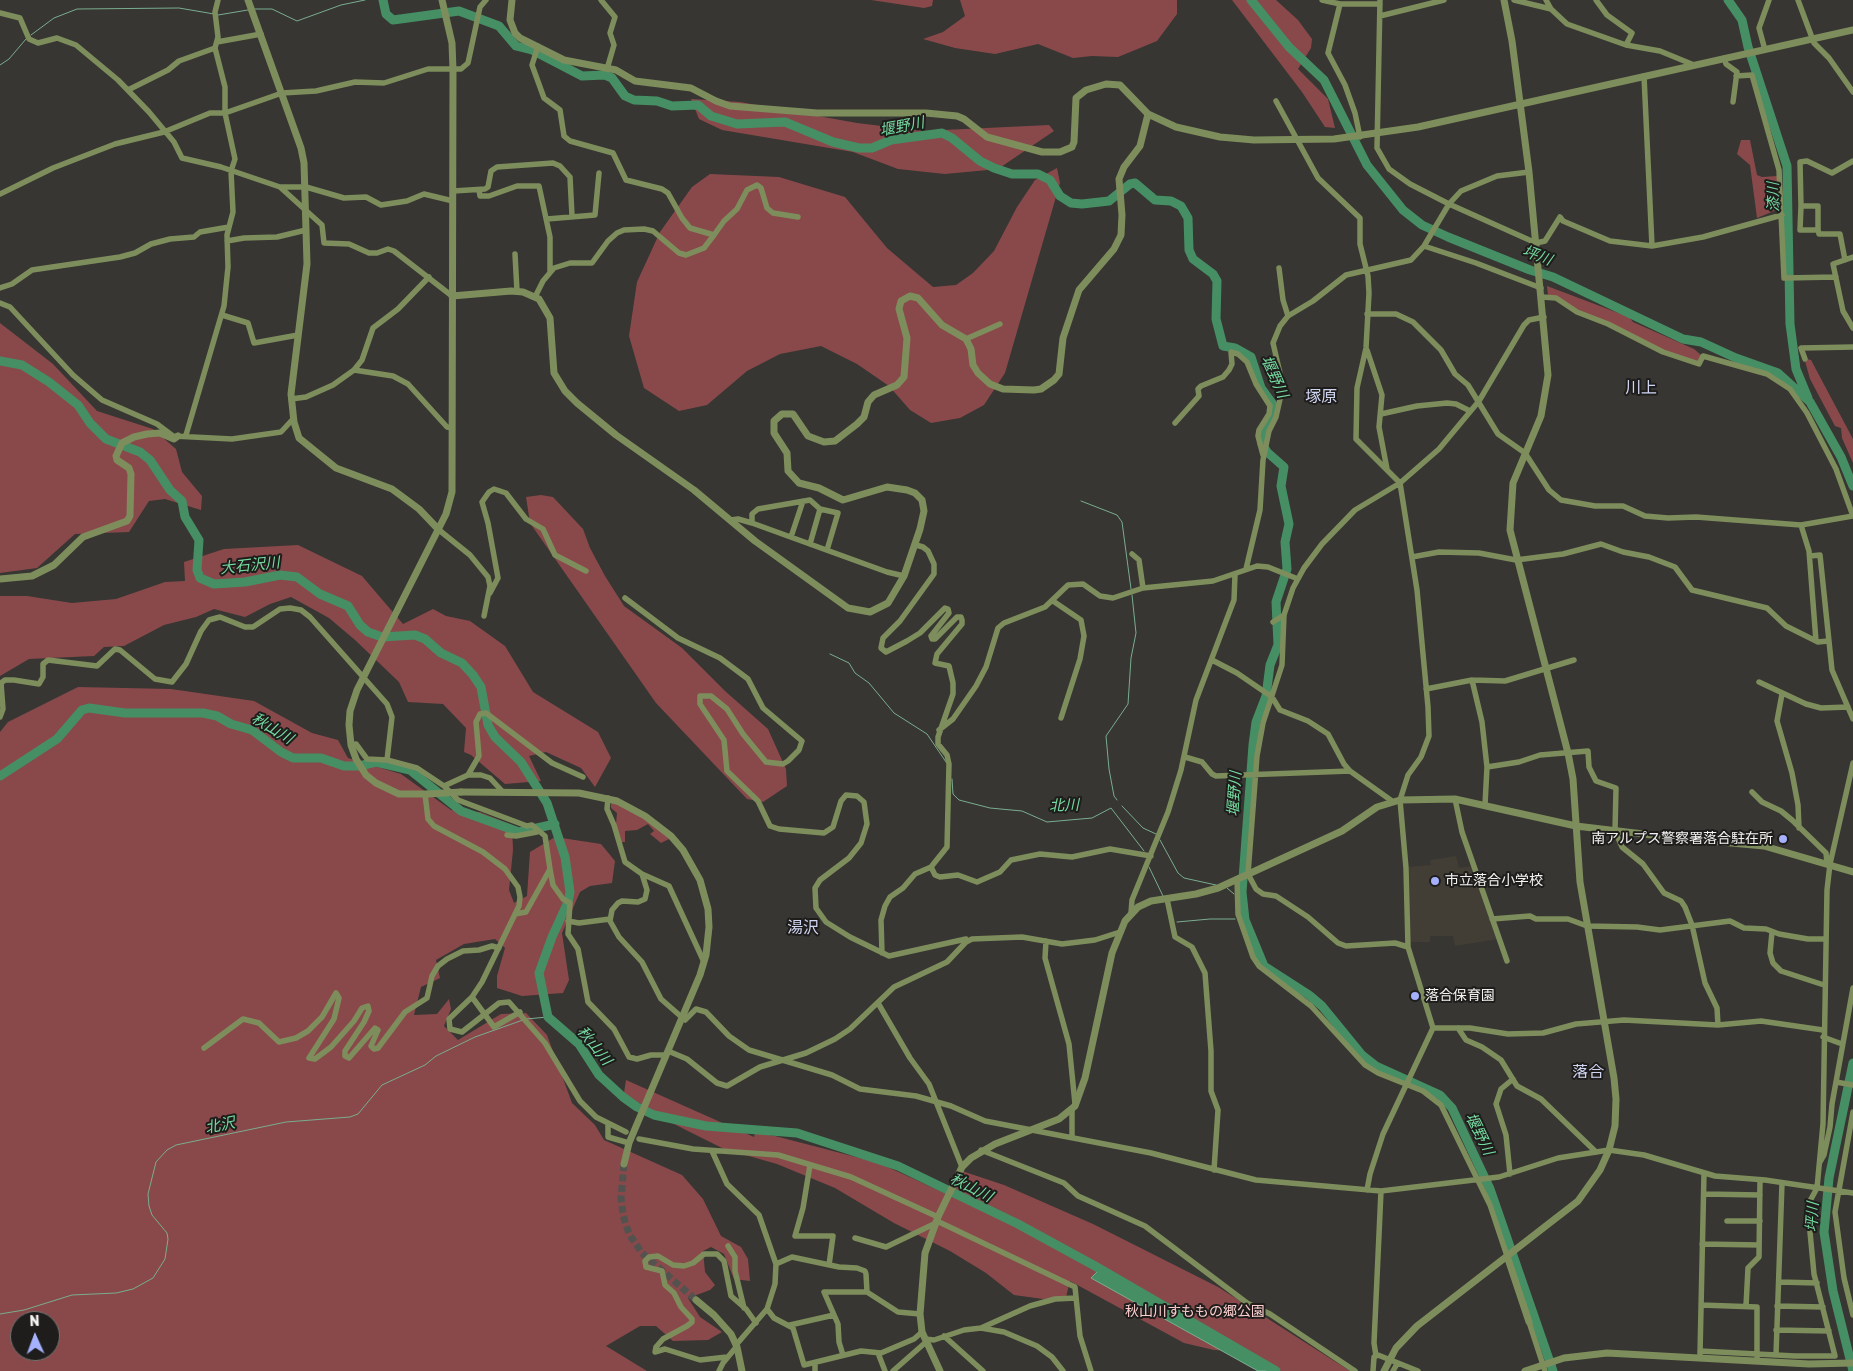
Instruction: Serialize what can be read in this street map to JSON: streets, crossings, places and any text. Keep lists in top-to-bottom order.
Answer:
{
  "districts": [
    "川上",
    "塚原",
    "湯沢",
    "落合"
  ],
  "water": [
    "堰野川",
    "漆川",
    "坪川",
    "大石沢川",
    "秋山川",
    "北川",
    "北沢"
  ],
  "parks": ["秋山川すももの郷公園"],
  "places": ["南アルプス警察署落合駐在所", "市立落合小学校", "落合保育園"],
  "north": "top"
}
